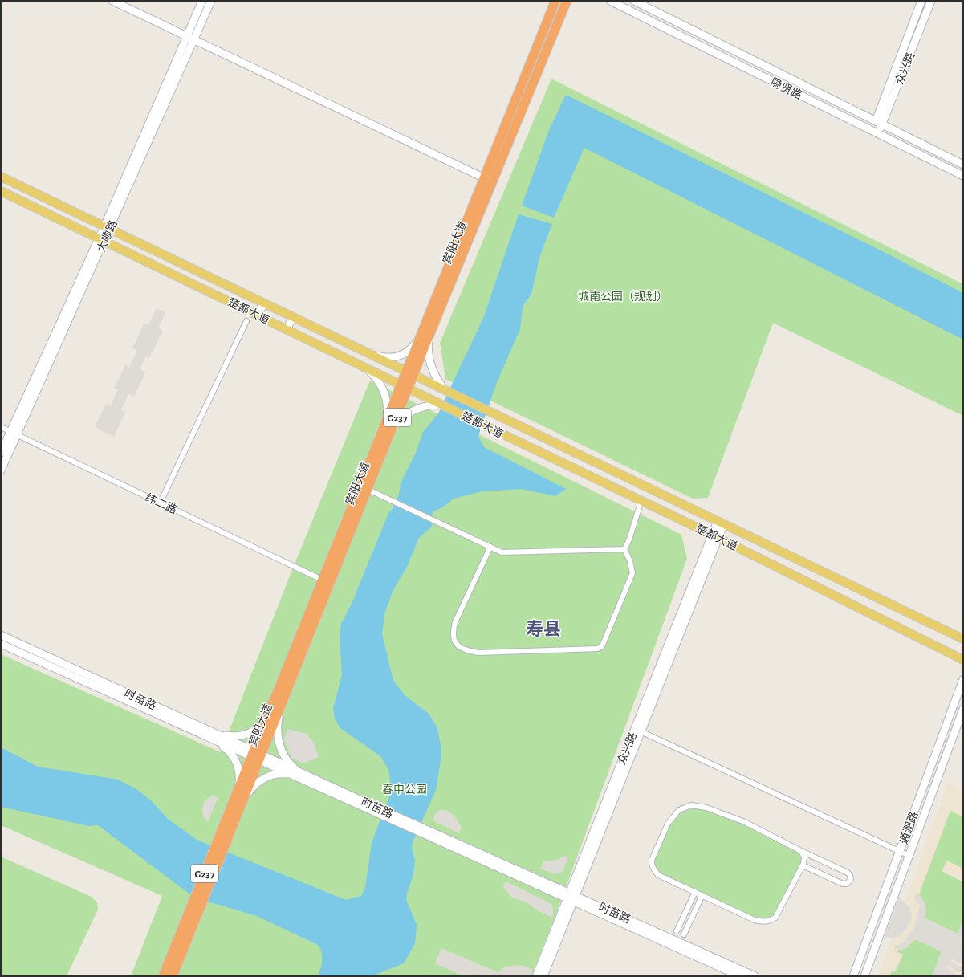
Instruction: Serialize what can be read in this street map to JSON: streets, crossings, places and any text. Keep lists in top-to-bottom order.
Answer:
{
  "streets": {
    "highway": ["宾阳大道", "G237"],
    "main road": ["楚都大道"],
    "street": [
      "众兴路",
      "隐贤路",
      "大顺路",
      "纬二路",
      "时苗路",
      "通淝路"
    ]
  },
  "crossings": [
    ["众兴路", "隐贤路"],
    ["众兴路", "楚都大道"],
    ["众兴路", "时苗路"],
    ["大顺路", "楚都大道"],
    ["大顺路", "纬二路"],
    ["宾阳大道", "楚都大道"],
    ["宾阳大道", "纬二路"],
    ["宾阳大道", "时苗路"]
  ],
  "districts": ["寿县"],
  "parks": ["城南公园（规划）", "春申公园"]
}
